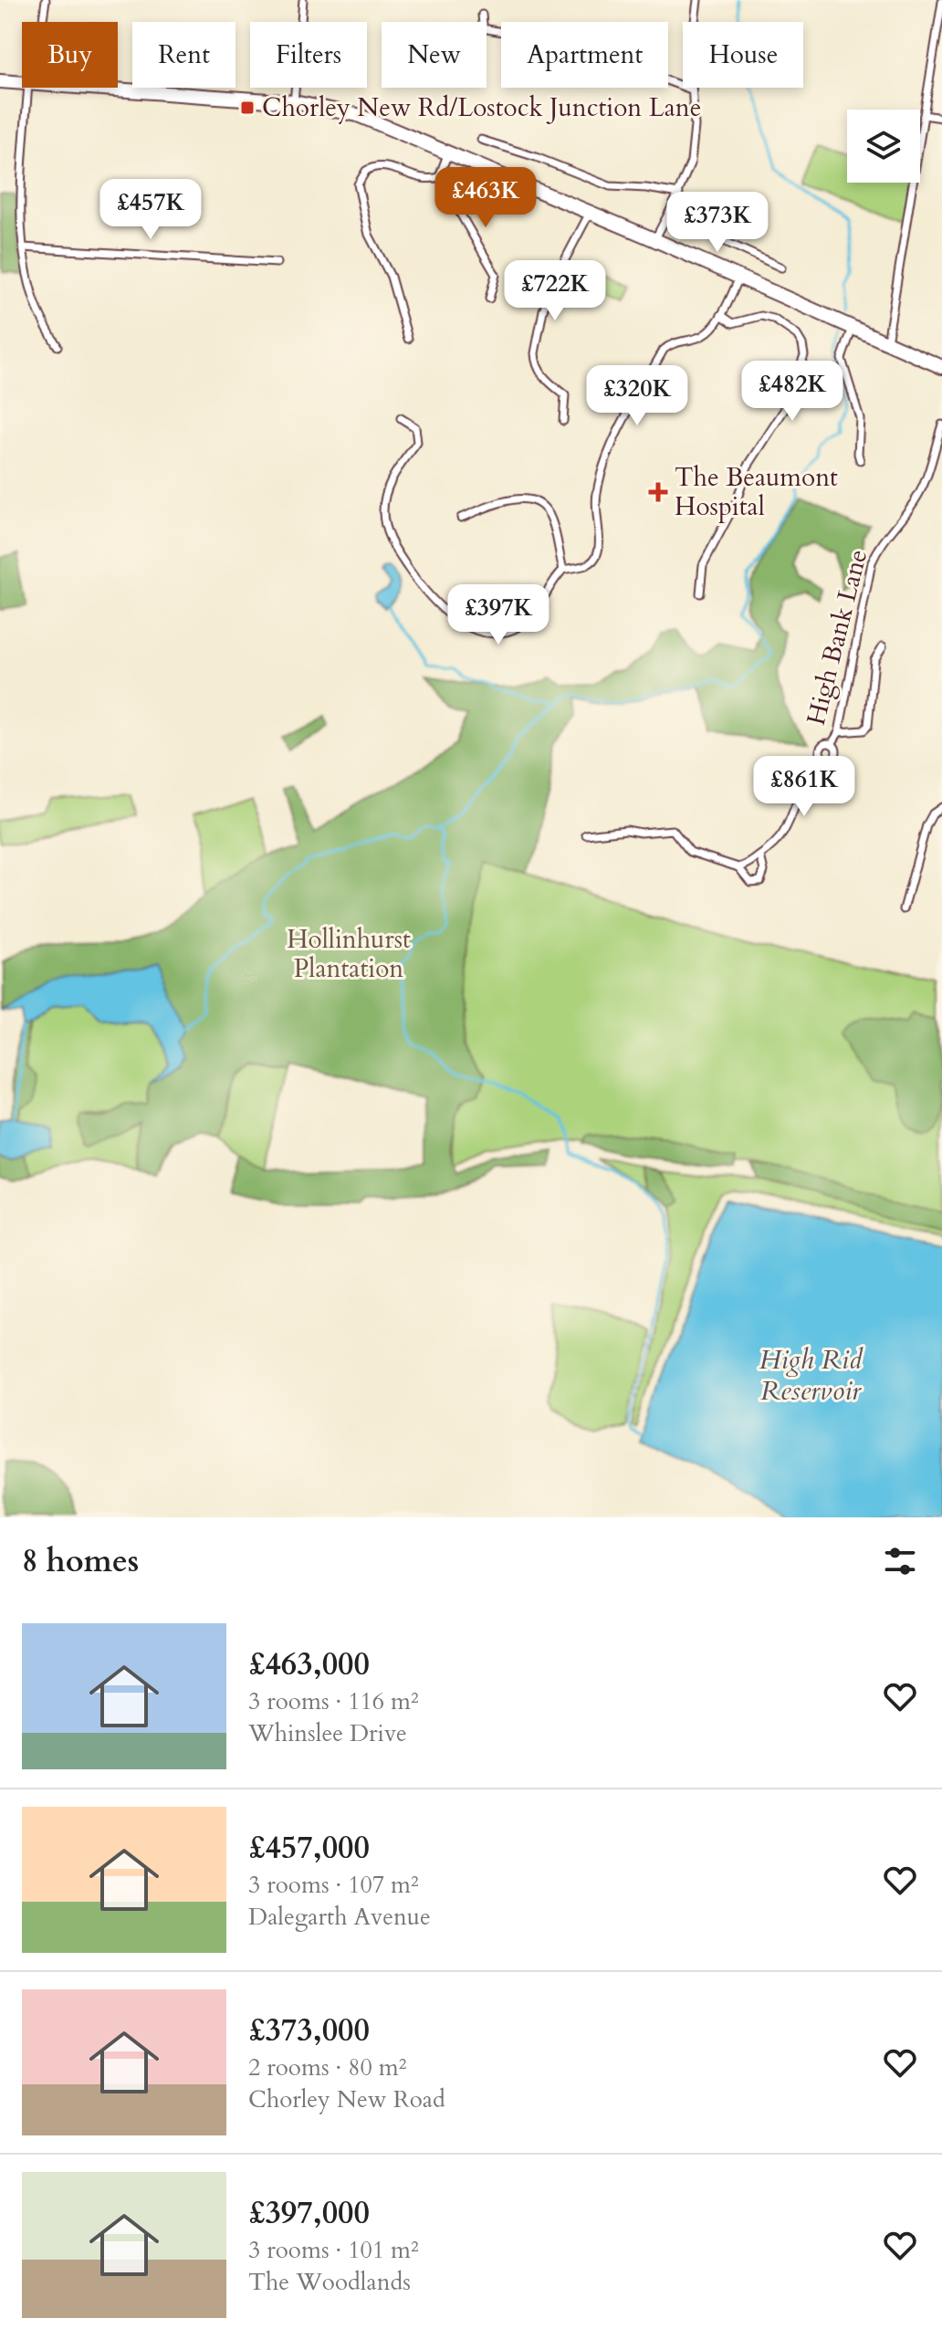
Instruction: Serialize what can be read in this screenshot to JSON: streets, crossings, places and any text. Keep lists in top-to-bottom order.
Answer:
{
  "streets": {
    "street": ["High Bank Lane"]
  },
  "water": ["High Rid Reservoir"],
  "parks": ["Hollinhurst Plantation"],
  "places": {
    "transit": ["Chorley New Rd/Lostock Junction Lane"],
    "health": ["The Beaumont Hospital"]
  },
  "page": {
    "chip": [
      "Buy",
      "Rent",
      "Filters",
      "New",
      "Apartment",
      "House"
    ],
    "price": [
      "£463K",
      "£457K",
      "£373K",
      "£722K",
      "£482K",
      "£320K",
      "£397K",
      "£861K"
    ],
    "heading": "8 homes",
    "list": [
      {
        "name": "£463,000",
        "note": "3 rooms · 116 m² · Whinslee Drive"
      },
      {
        "name": "£457,000",
        "note": "3 rooms · 107 m² · Dalegarth Avenue"
      },
      {
        "name": "£373,000",
        "note": "2 rooms · 80 m² · Chorley New Road"
      },
      {
        "name": "£397,000",
        "note": "3 rooms · 101 m² · The Woodlands"
      }
    ]
  }
}
